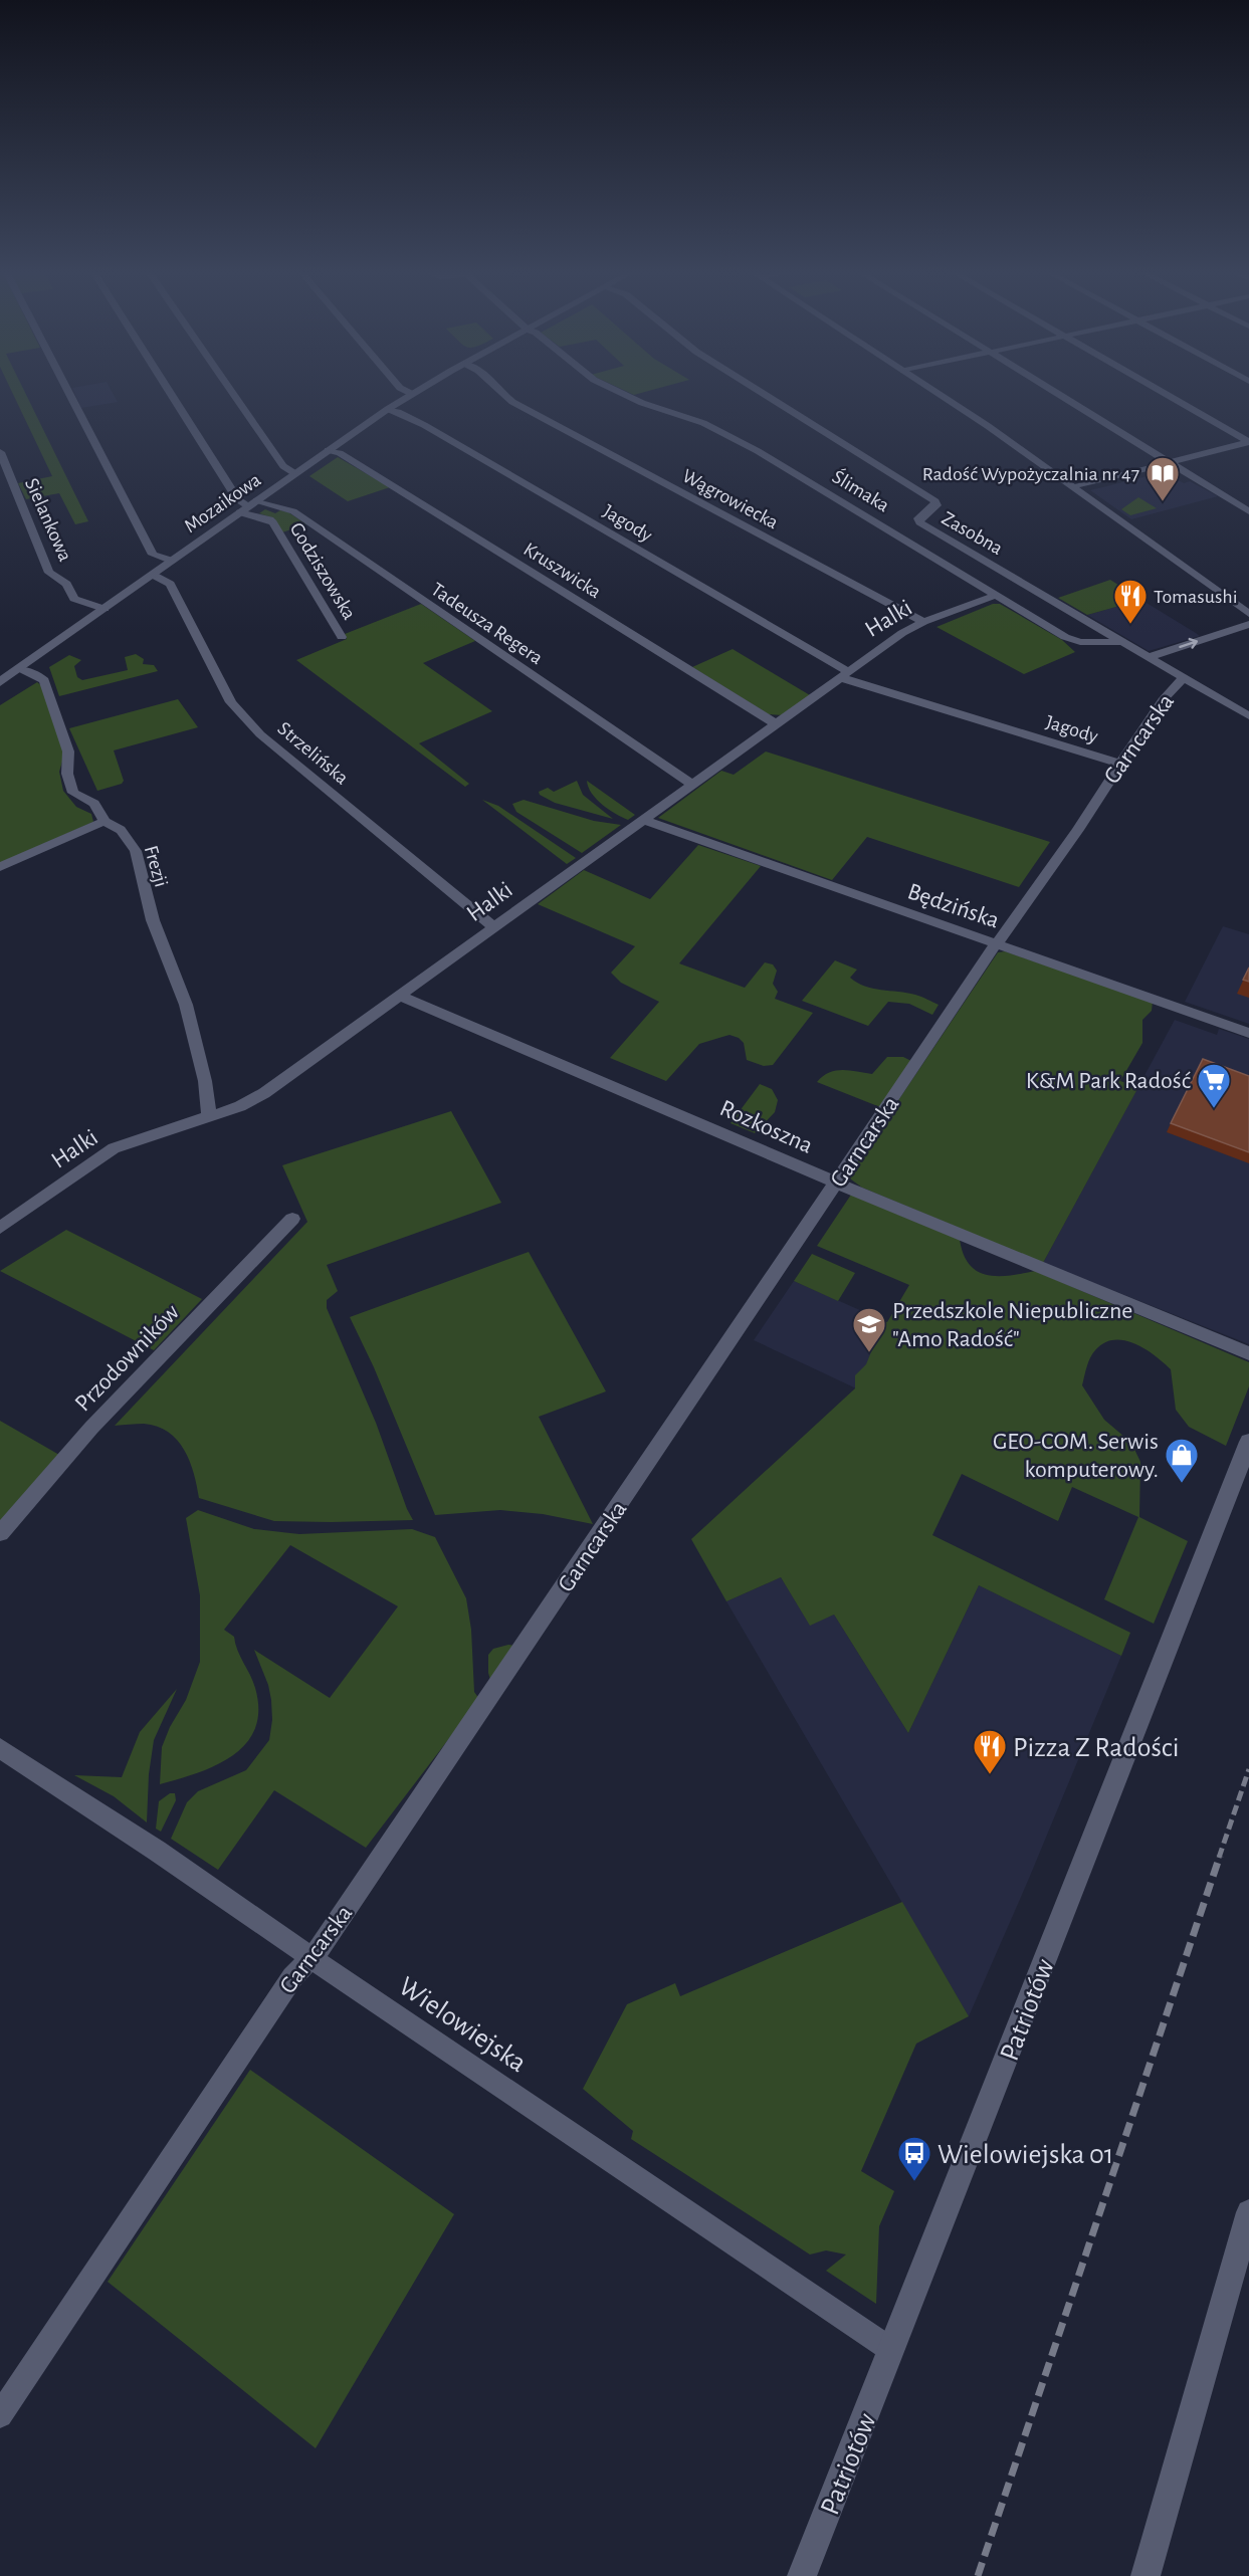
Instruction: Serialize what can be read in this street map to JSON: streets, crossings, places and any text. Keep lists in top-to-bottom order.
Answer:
{
  "streets": {
    "street": [
      "Ślimaka",
      "Wągrowiecka",
      "Mozaikowa",
      "Sielankowa",
      "Jagody",
      "Zasobna",
      "Kruszwicka",
      "Godziszowska",
      "Halki",
      "Tadeusza Regera",
      "Garncarska",
      "Strzelińska",
      "Frezji",
      "Będzińska",
      "Rozkoszna",
      "Przodowników",
      "Patriotów",
      "Wielowiejska"
    ]
  },
  "crossings": [
    ["Ślimaka", "Zasobna"],
    ["Ślimaka", "Halki"],
    ["Wągrowiecka", "Halki"],
    ["Mozaikowa", "Sielankowa"],
    ["Mozaikowa", "Jagody"],
    ["Mozaikowa", "Kruszwicka"],
    ["Mozaikowa", "Godziszowska"],
    ["Mozaikowa", "Tadeusza Regera"],
    ["Mozaikowa", "Strzelińska"],
    ["Mozaikowa", "Frezji"],
    ["Jagody", "Halki"],
    ["Jagody", "Garncarska"],
    ["Zasobna", "Garncarska"],
    ["Kruszwicka", "Halki"],
    ["Godziszowska", "Tadeusza Regera"],
    ["Halki", "Tadeusza Regera"],
    ["Halki", "Strzelińska"],
    ["Halki", "Frezji"],
    ["Halki", "Będzińska"],
    ["Halki", "Rozkoszna"],
    ["Garncarska", "Będzińska"],
    ["Garncarska", "Rozkoszna"],
    ["Garncarska", "Wielowiejska"],
    ["Patriotów", "Wielowiejska"]
  ],
  "places": {
    "library": ["Radość Wypożyczalnia nr 47"],
    "restaurant": ["Tomasushi", "Pizza Z Radości"],
    "supermarket": ["K&M Park Radość"],
    "school or university": ["Przedszkole Niepubliczne \"Amo Radość\""],
    "shop": ["GEO-COM. Serwis komputerowy."],
    "bus stop": ["Wielowiejska 01"]
  }
}
